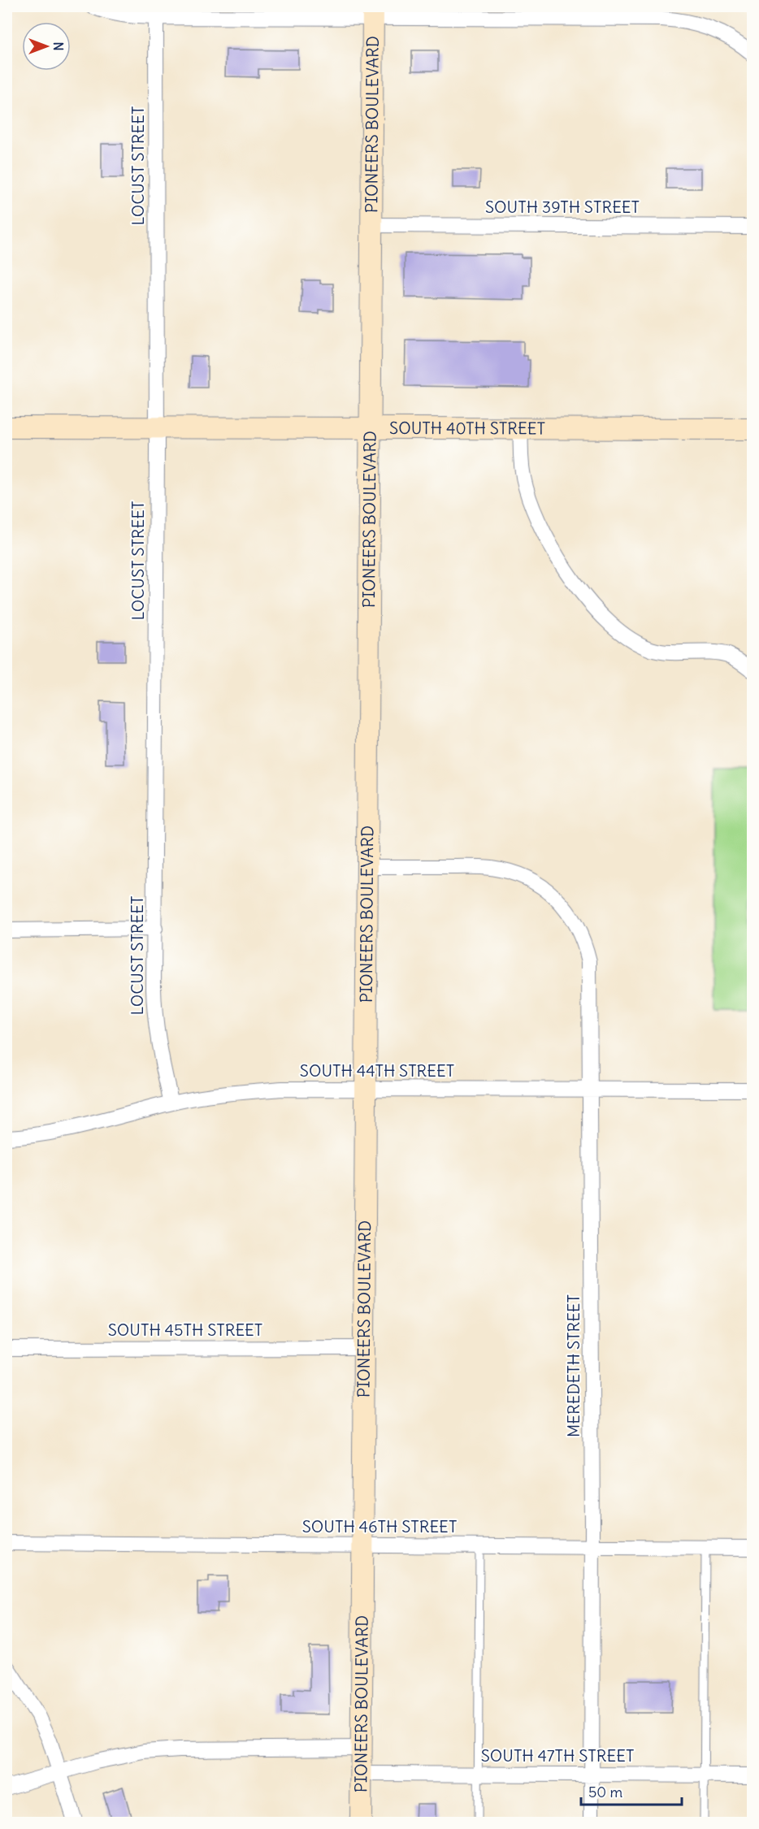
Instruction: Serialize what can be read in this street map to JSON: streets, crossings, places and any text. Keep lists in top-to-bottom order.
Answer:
{
  "streets": {
    "main road": ["PIONEERS BOULEVARD", "SOUTH 40TH STREET"],
    "street": [
      "LOCUST STREET",
      "SOUTH 39TH STREET",
      "SOUTH 44TH STREET",
      "SOUTH 45TH STREET",
      "MEREDETH STREET",
      "SOUTH 46TH STREET",
      "SOUTH 47TH STREET"
    ]
  },
  "crossings": [
    ["PIONEERS BOULEVARD", "SOUTH 39TH STREET"],
    ["PIONEERS BOULEVARD", "SOUTH 40TH STREET"],
    ["PIONEERS BOULEVARD", "SOUTH 44TH STREET"],
    ["PIONEERS BOULEVARD", "SOUTH 45TH STREET"],
    ["PIONEERS BOULEVARD", "MEREDETH STREET"],
    ["PIONEERS BOULEVARD", "SOUTH 46TH STREET"],
    ["PIONEERS BOULEVARD", "SOUTH 47TH STREET"],
    ["LOCUST STREET", "SOUTH 40TH STREET"],
    ["LOCUST STREET", "SOUTH 44TH STREET"],
    ["SOUTH 44TH STREET", "MEREDETH STREET"],
    ["MEREDETH STREET", "SOUTH 46TH STREET"],
    ["MEREDETH STREET", "SOUTH 47TH STREET"]
  ],
  "scale_bar": "50 m",
  "north": "right"
}
